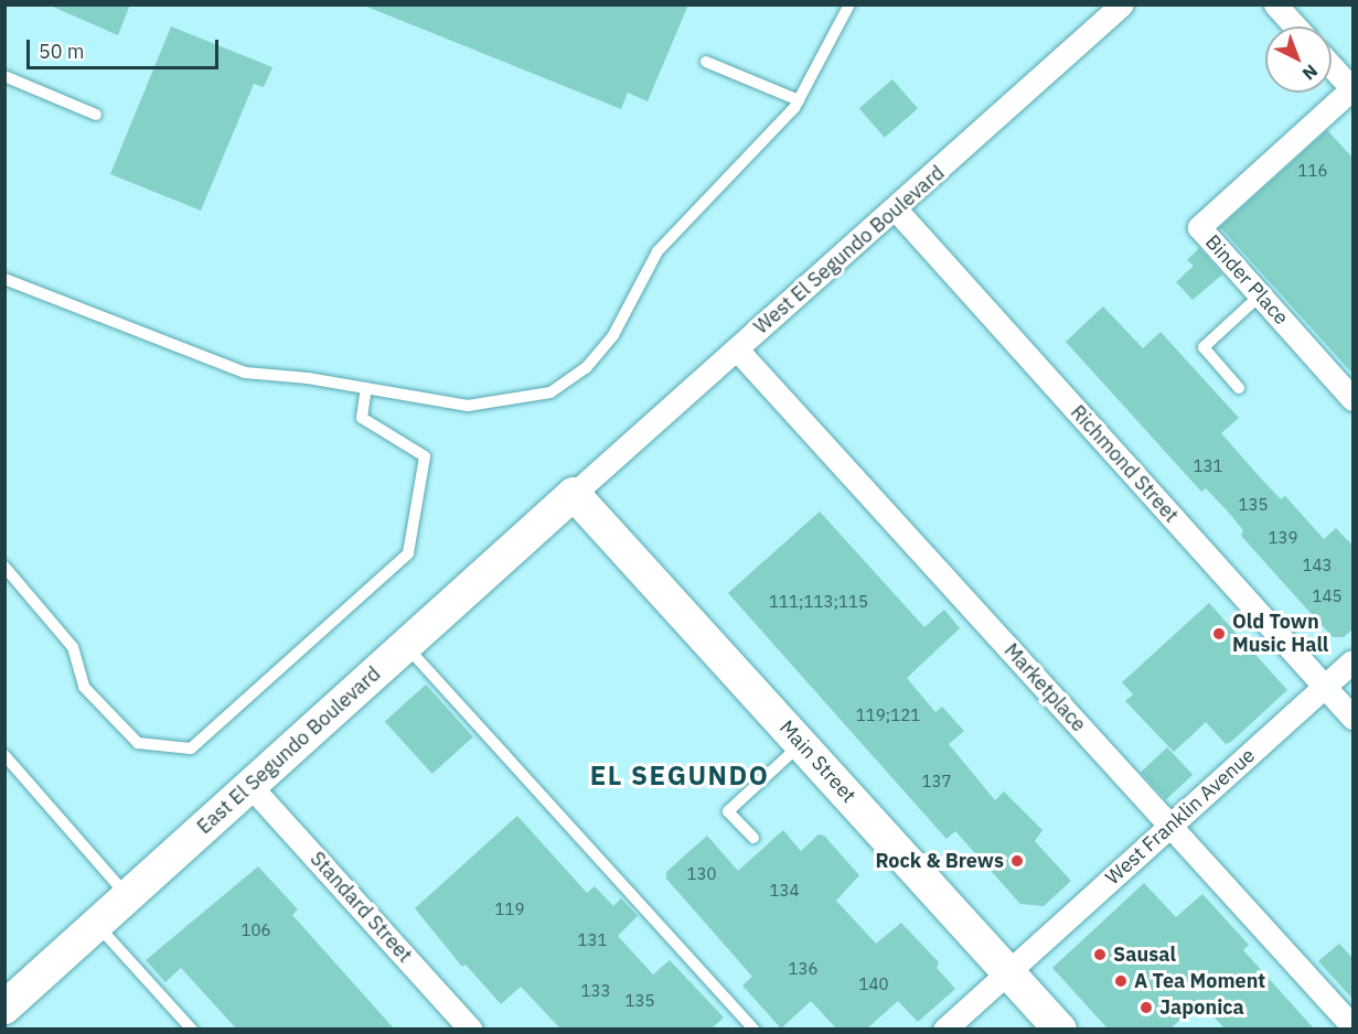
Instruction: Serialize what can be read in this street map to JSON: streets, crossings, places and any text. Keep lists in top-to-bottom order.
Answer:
{
  "streets": {
    "main road": ["East El Segundo Boulevard", "Main Street"],
    "street": [
      "West El Segundo Boulevard",
      "Binder Place",
      "Richmond Street",
      "Marketplace",
      "West Franklin Avenue",
      "Standard Street"
    ]
  },
  "crossings": [
    ["West El Segundo Boulevard", "Richmond Street"],
    ["West El Segundo Boulevard", "Marketplace"],
    ["West El Segundo Boulevard", "East El Segundo Boulevard"],
    ["West El Segundo Boulevard", "Main Street"],
    ["Richmond Street", "West Franklin Avenue"],
    ["Marketplace", "West Franklin Avenue"],
    ["East El Segundo Boulevard", "Main Street"],
    ["East El Segundo Boulevard", "Standard Street"],
    ["Main Street", "West Franklin Avenue"]
  ],
  "districts": ["EL SEGUNDO"],
  "places": [
    "Old Town Music Hall",
    "Rock & Brews",
    "Sausal",
    "A Tea Moment",
    "Japonica"
  ],
  "house_numbers": [
    "116",
    "131",
    "135",
    "139",
    "143",
    "145",
    "111;113;115",
    "119;121",
    "137",
    "130",
    "134",
    "119",
    "106",
    "131",
    "136",
    "140",
    "133",
    "135"
  ],
  "scale_bar": "50 m",
  "north": "bottom right"
}
